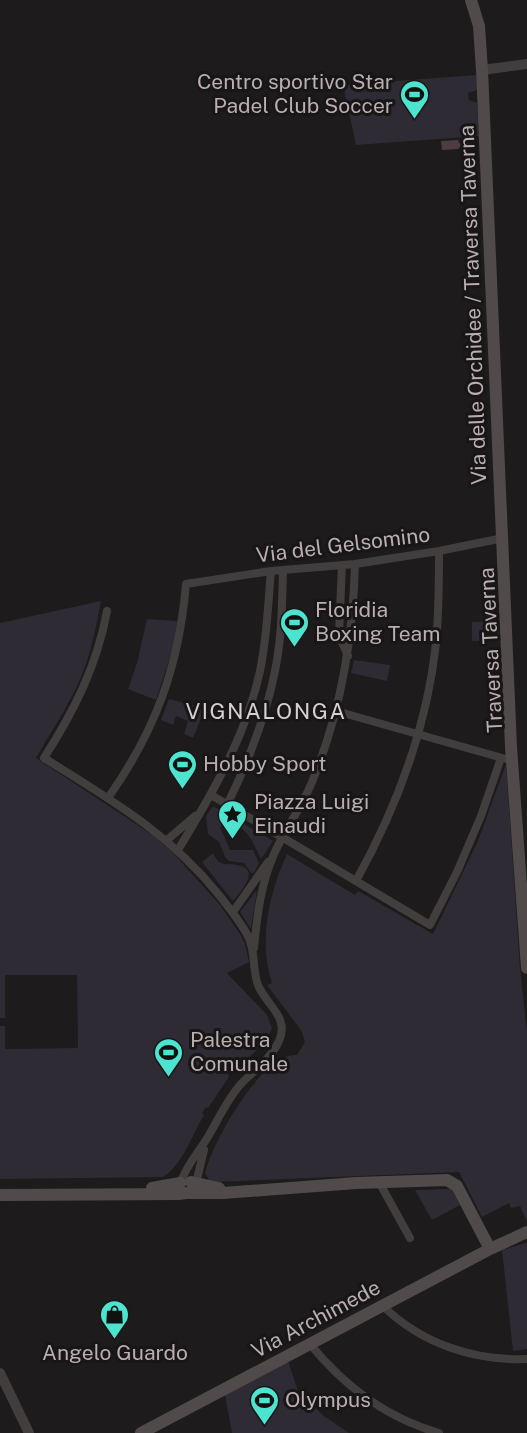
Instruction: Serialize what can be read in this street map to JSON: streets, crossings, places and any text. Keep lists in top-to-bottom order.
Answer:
{
  "streets": {
    "main road": ["Via delle Orchidee / Traversa Taverna", "Via Archimede"],
    "street": ["Via del Gelsomino"]
  },
  "crossings": [
    ["Via delle Orchidee / Traversa Taverna", "Via del Gelsomino"]
  ],
  "districts": ["VIGNALONGA"],
  "places": {
    "sports": [
      "Centro sportivo Star Padel Club Soccer",
      "Floridia Boxing Team",
      "Hobby Sport",
      "Palestra Comunale",
      "Olympus"
    ],
    "place": ["Piazza Luigi Einaudi"],
    "shop": ["Angelo Guardo"]
  }
}
